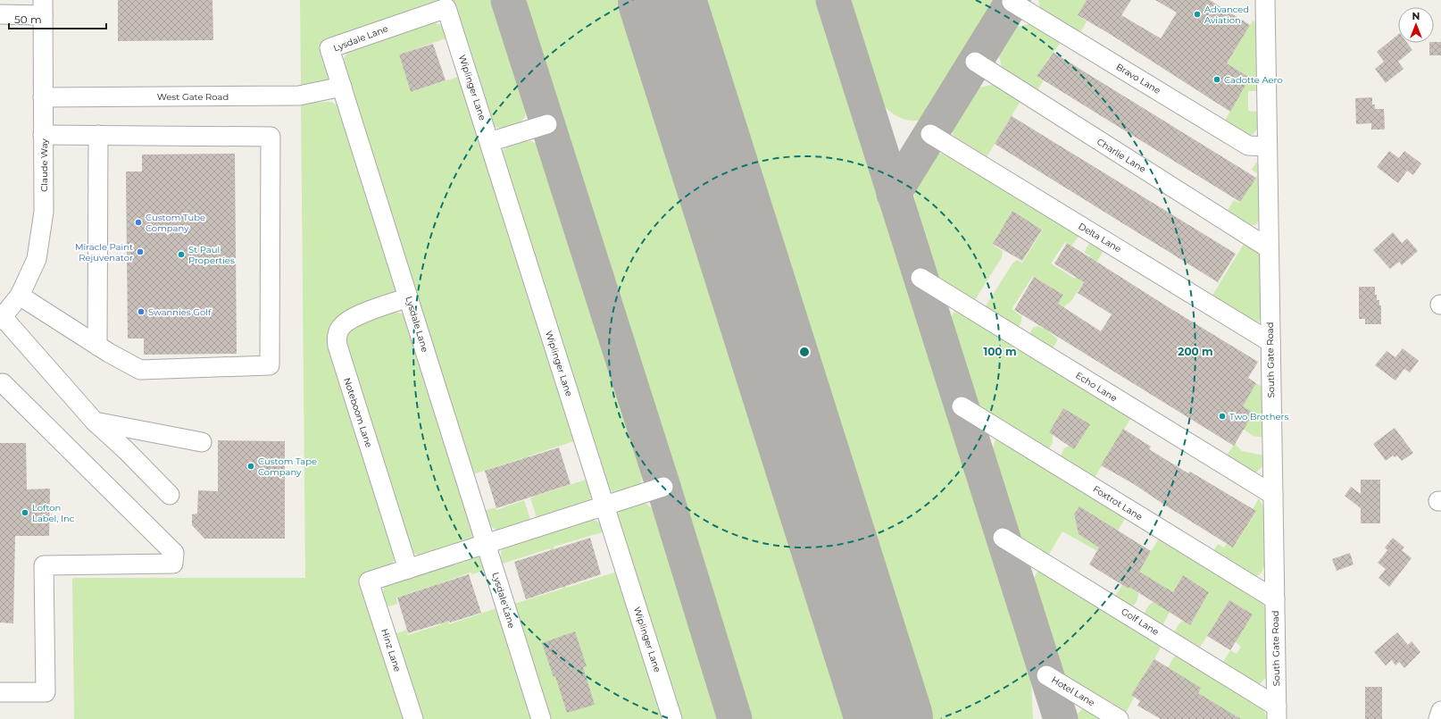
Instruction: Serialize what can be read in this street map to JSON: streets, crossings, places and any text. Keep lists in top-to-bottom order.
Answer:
{
  "streets": {
    "street": [
      "Lysdale Lane",
      "Bravo Lane",
      "Wiplinger Lane",
      "West Gate Road",
      "Charlie Lane",
      "Claude Way",
      "Delta Lane",
      "South Gate Road",
      "Echo Lane",
      "Noteboom Lane",
      "Foxtrot Lane",
      "Golf Lane",
      "Hinz Lane",
      "Hotel Lane"
    ]
  },
  "crossings": [
    ["Lysdale Lane", "Wiplinger Lane"],
    ["Lysdale Lane", "West Gate Road"],
    ["Lysdale Lane", "Noteboom Lane"],
    ["Bravo Lane", "South Gate Road"],
    ["West Gate Road", "Claude Way"],
    ["Charlie Lane", "South Gate Road"],
    ["Delta Lane", "South Gate Road"],
    ["South Gate Road", "Echo Lane"],
    ["South Gate Road", "Foxtrot Lane"],
    ["South Gate Road", "Golf Lane"],
    ["Noteboom Lane", "Hinz Lane"]
  ],
  "places": [
    "Advanced Aviation",
    "Cadotte Aero",
    "Custom Tube Company",
    "Miracle Paint Rejuvenator",
    "St Paul Properties",
    "Swannies Golf",
    "Two Brothers",
    "Custom Tape Company",
    "Lofton Label, Inc"
  ],
  "scale_bar": "50 m",
  "north": "top",
  "rings": ["100 m", "200 m"]
}
